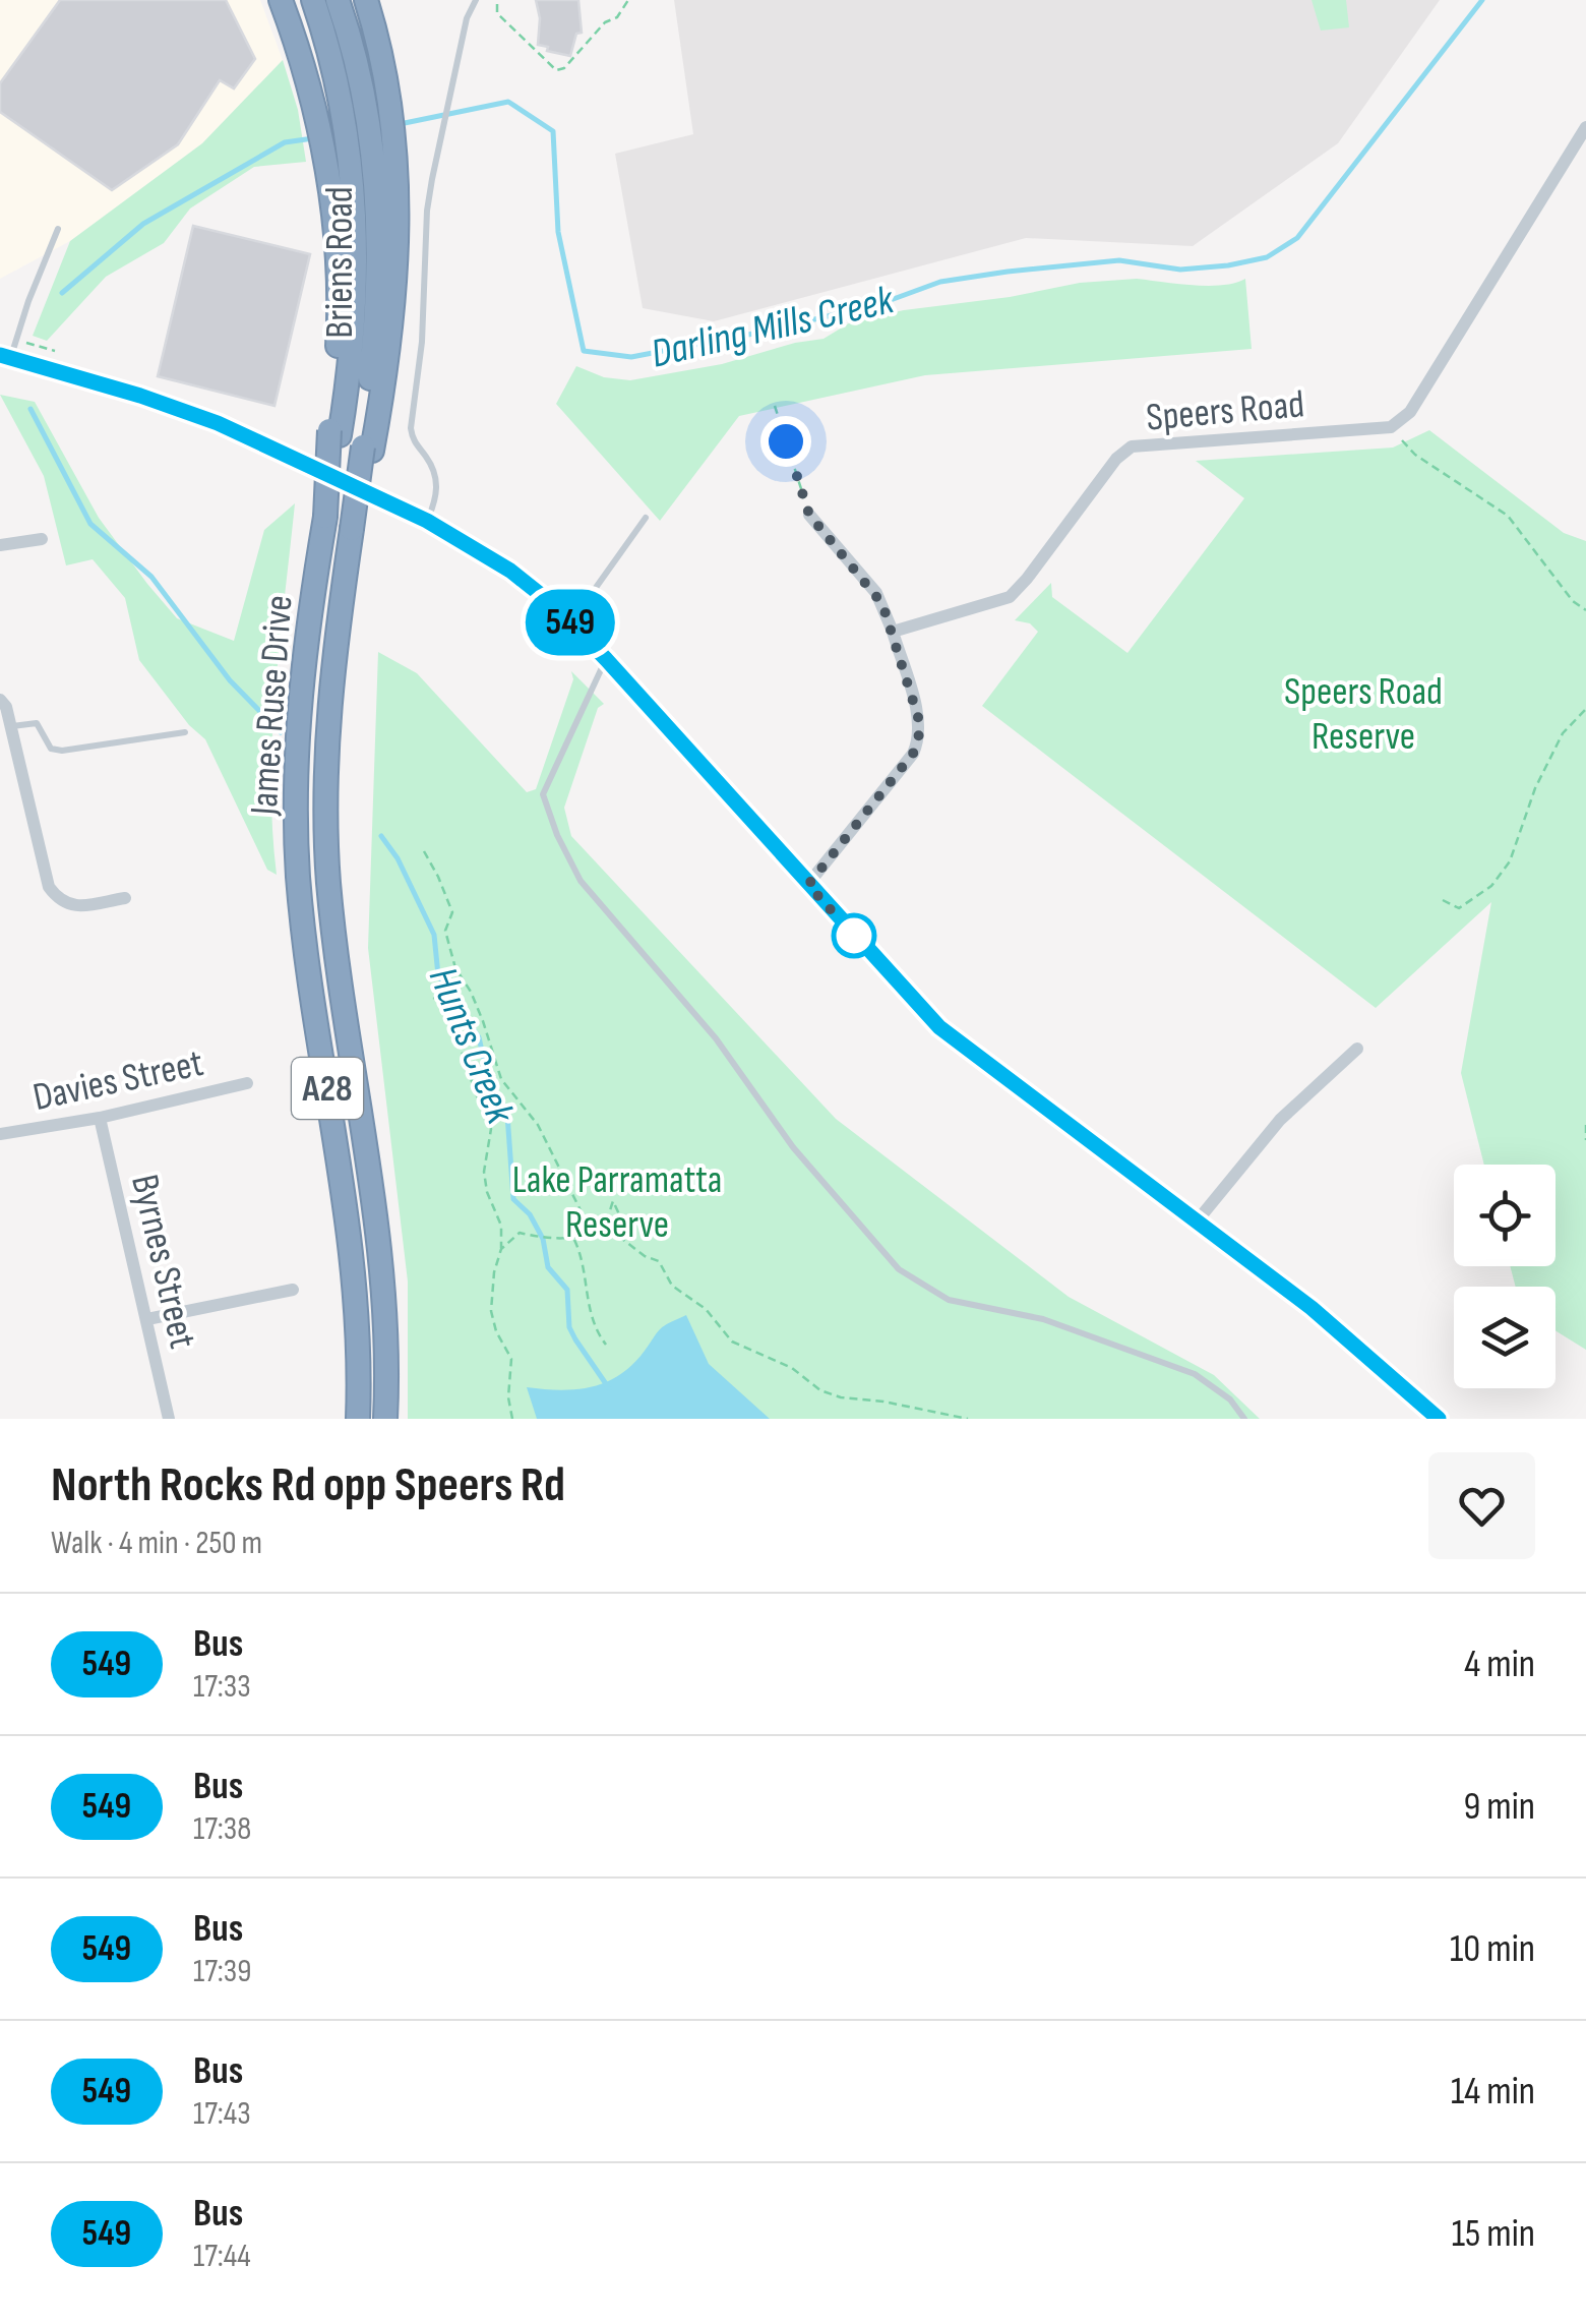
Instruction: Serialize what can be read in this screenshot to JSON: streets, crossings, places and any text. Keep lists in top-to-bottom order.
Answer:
{
  "streets": {
    "highway": ["Briens Road", "James Ruse Drive", "A28"],
    "street": ["Speers Road", "Davies Street", "Byrnes Street"]
  },
  "crossings": [
    ["Briens Road", "James Ruse Drive"],
    ["Briens Road", "A28"],
    ["Davies Street", "Byrnes Street"]
  ],
  "water": ["Darling Mills Creek", "Hunts Creek"],
  "parks": ["Speers Road Reserve", "Lake Parramatta Reserve"],
  "lines": ["bus line 549"],
  "page": {
    "on_map": "549",
    "heading": ["North Rocks Rd opp Speers Rd", "Walk · 4 min · 250 m"],
    "list": [
      {
        "mark": "549",
        "name": "Bus",
        "note": "17:33",
        "value": "4 min"
      },
      {
        "mark": "549",
        "name": "Bus",
        "note": "17:38",
        "value": "9 min"
      },
      {
        "mark": "549",
        "name": "Bus",
        "note": "17:39",
        "value": "10 min"
      },
      {
        "mark": "549",
        "name": "Bus",
        "note": "17:43",
        "value": "14 min"
      },
      {
        "mark": "549",
        "name": "Bus",
        "note": "17:44",
        "value": "15 min"
      }
    ]
  }
}
